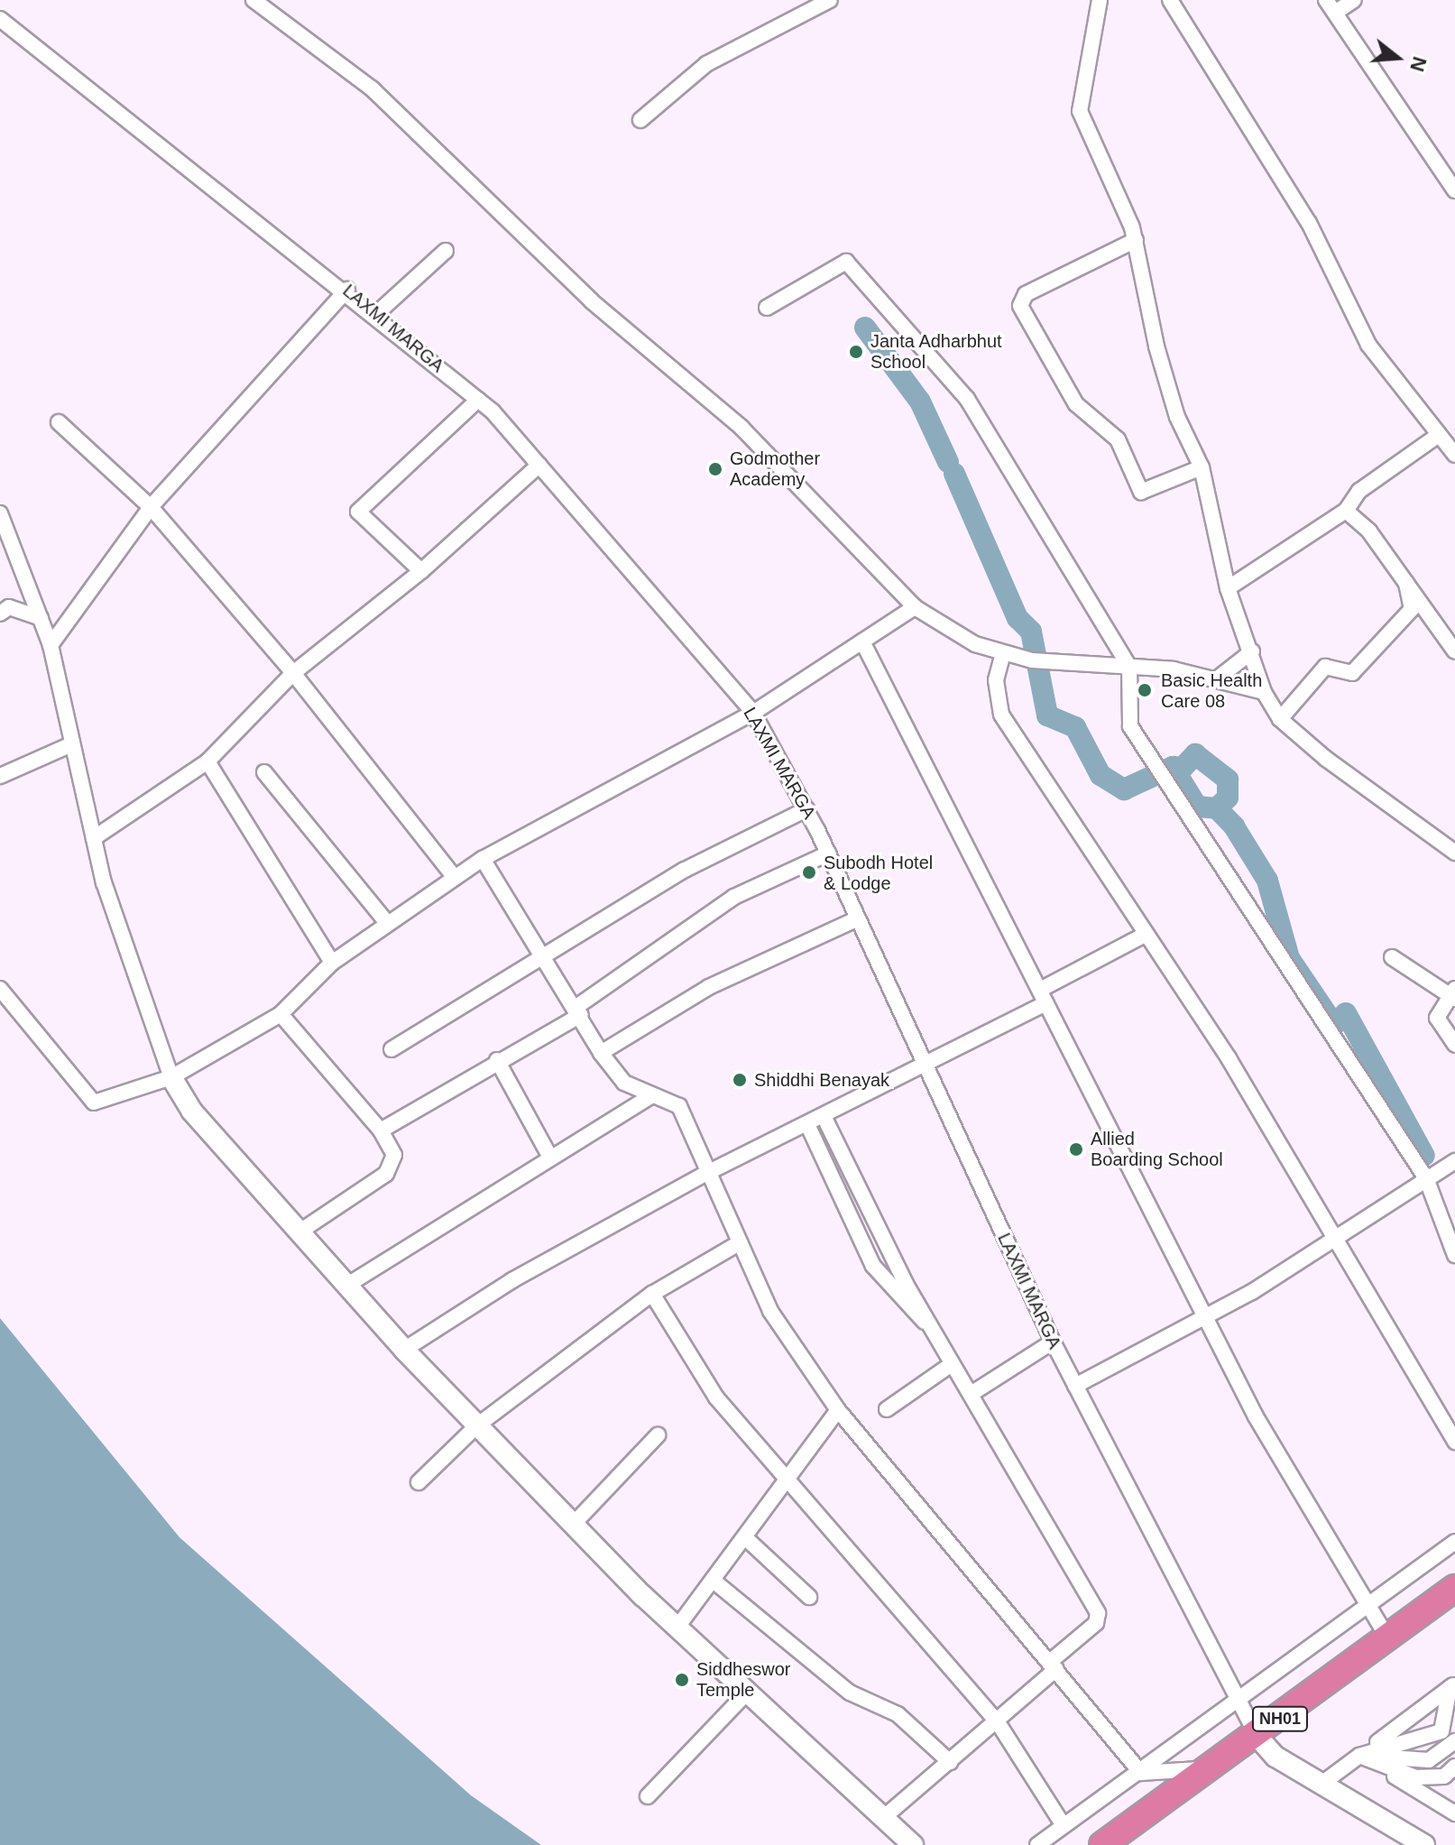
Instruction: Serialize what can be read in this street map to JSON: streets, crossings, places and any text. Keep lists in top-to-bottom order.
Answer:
{
  "streets": {
    "highway": ["NH01"],
    "street": ["LAXMI MARGA"]
  },
  "crossings": [
    ["LAXMI MARGA", "NH01"]
  ],
  "places": [
    "Janta Adharbhut School",
    "Godmother Academy",
    "Basic Health Care 08",
    "Subodh Hotel & Lodge",
    "Shiddhi Benayak",
    "Allied Boarding School",
    "Siddheswor Temple"
  ],
  "north": "right"
}
